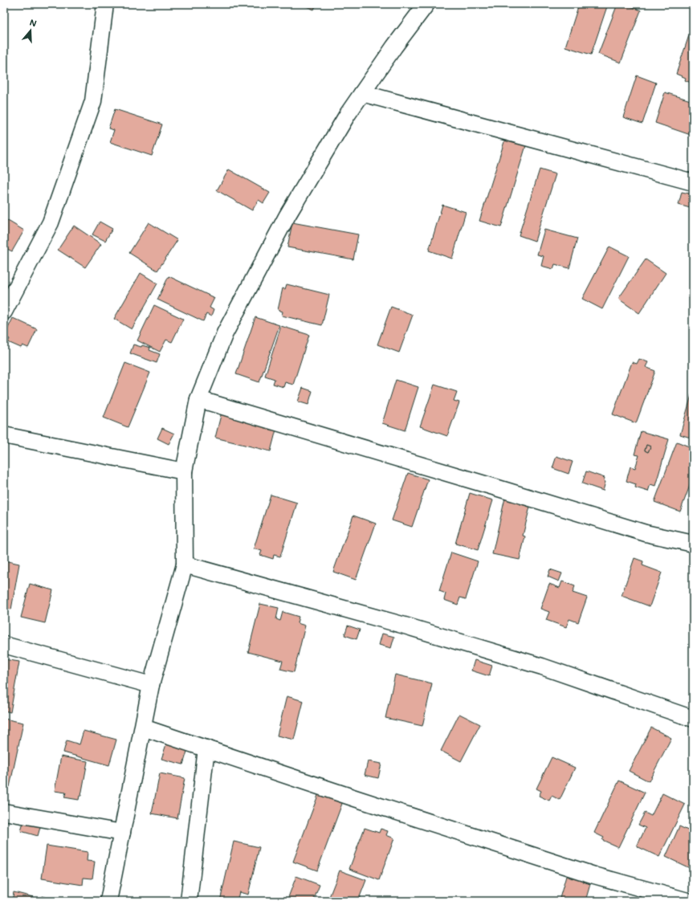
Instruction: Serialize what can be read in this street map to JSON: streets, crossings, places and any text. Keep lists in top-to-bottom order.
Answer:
{
  "north": "top"
}
